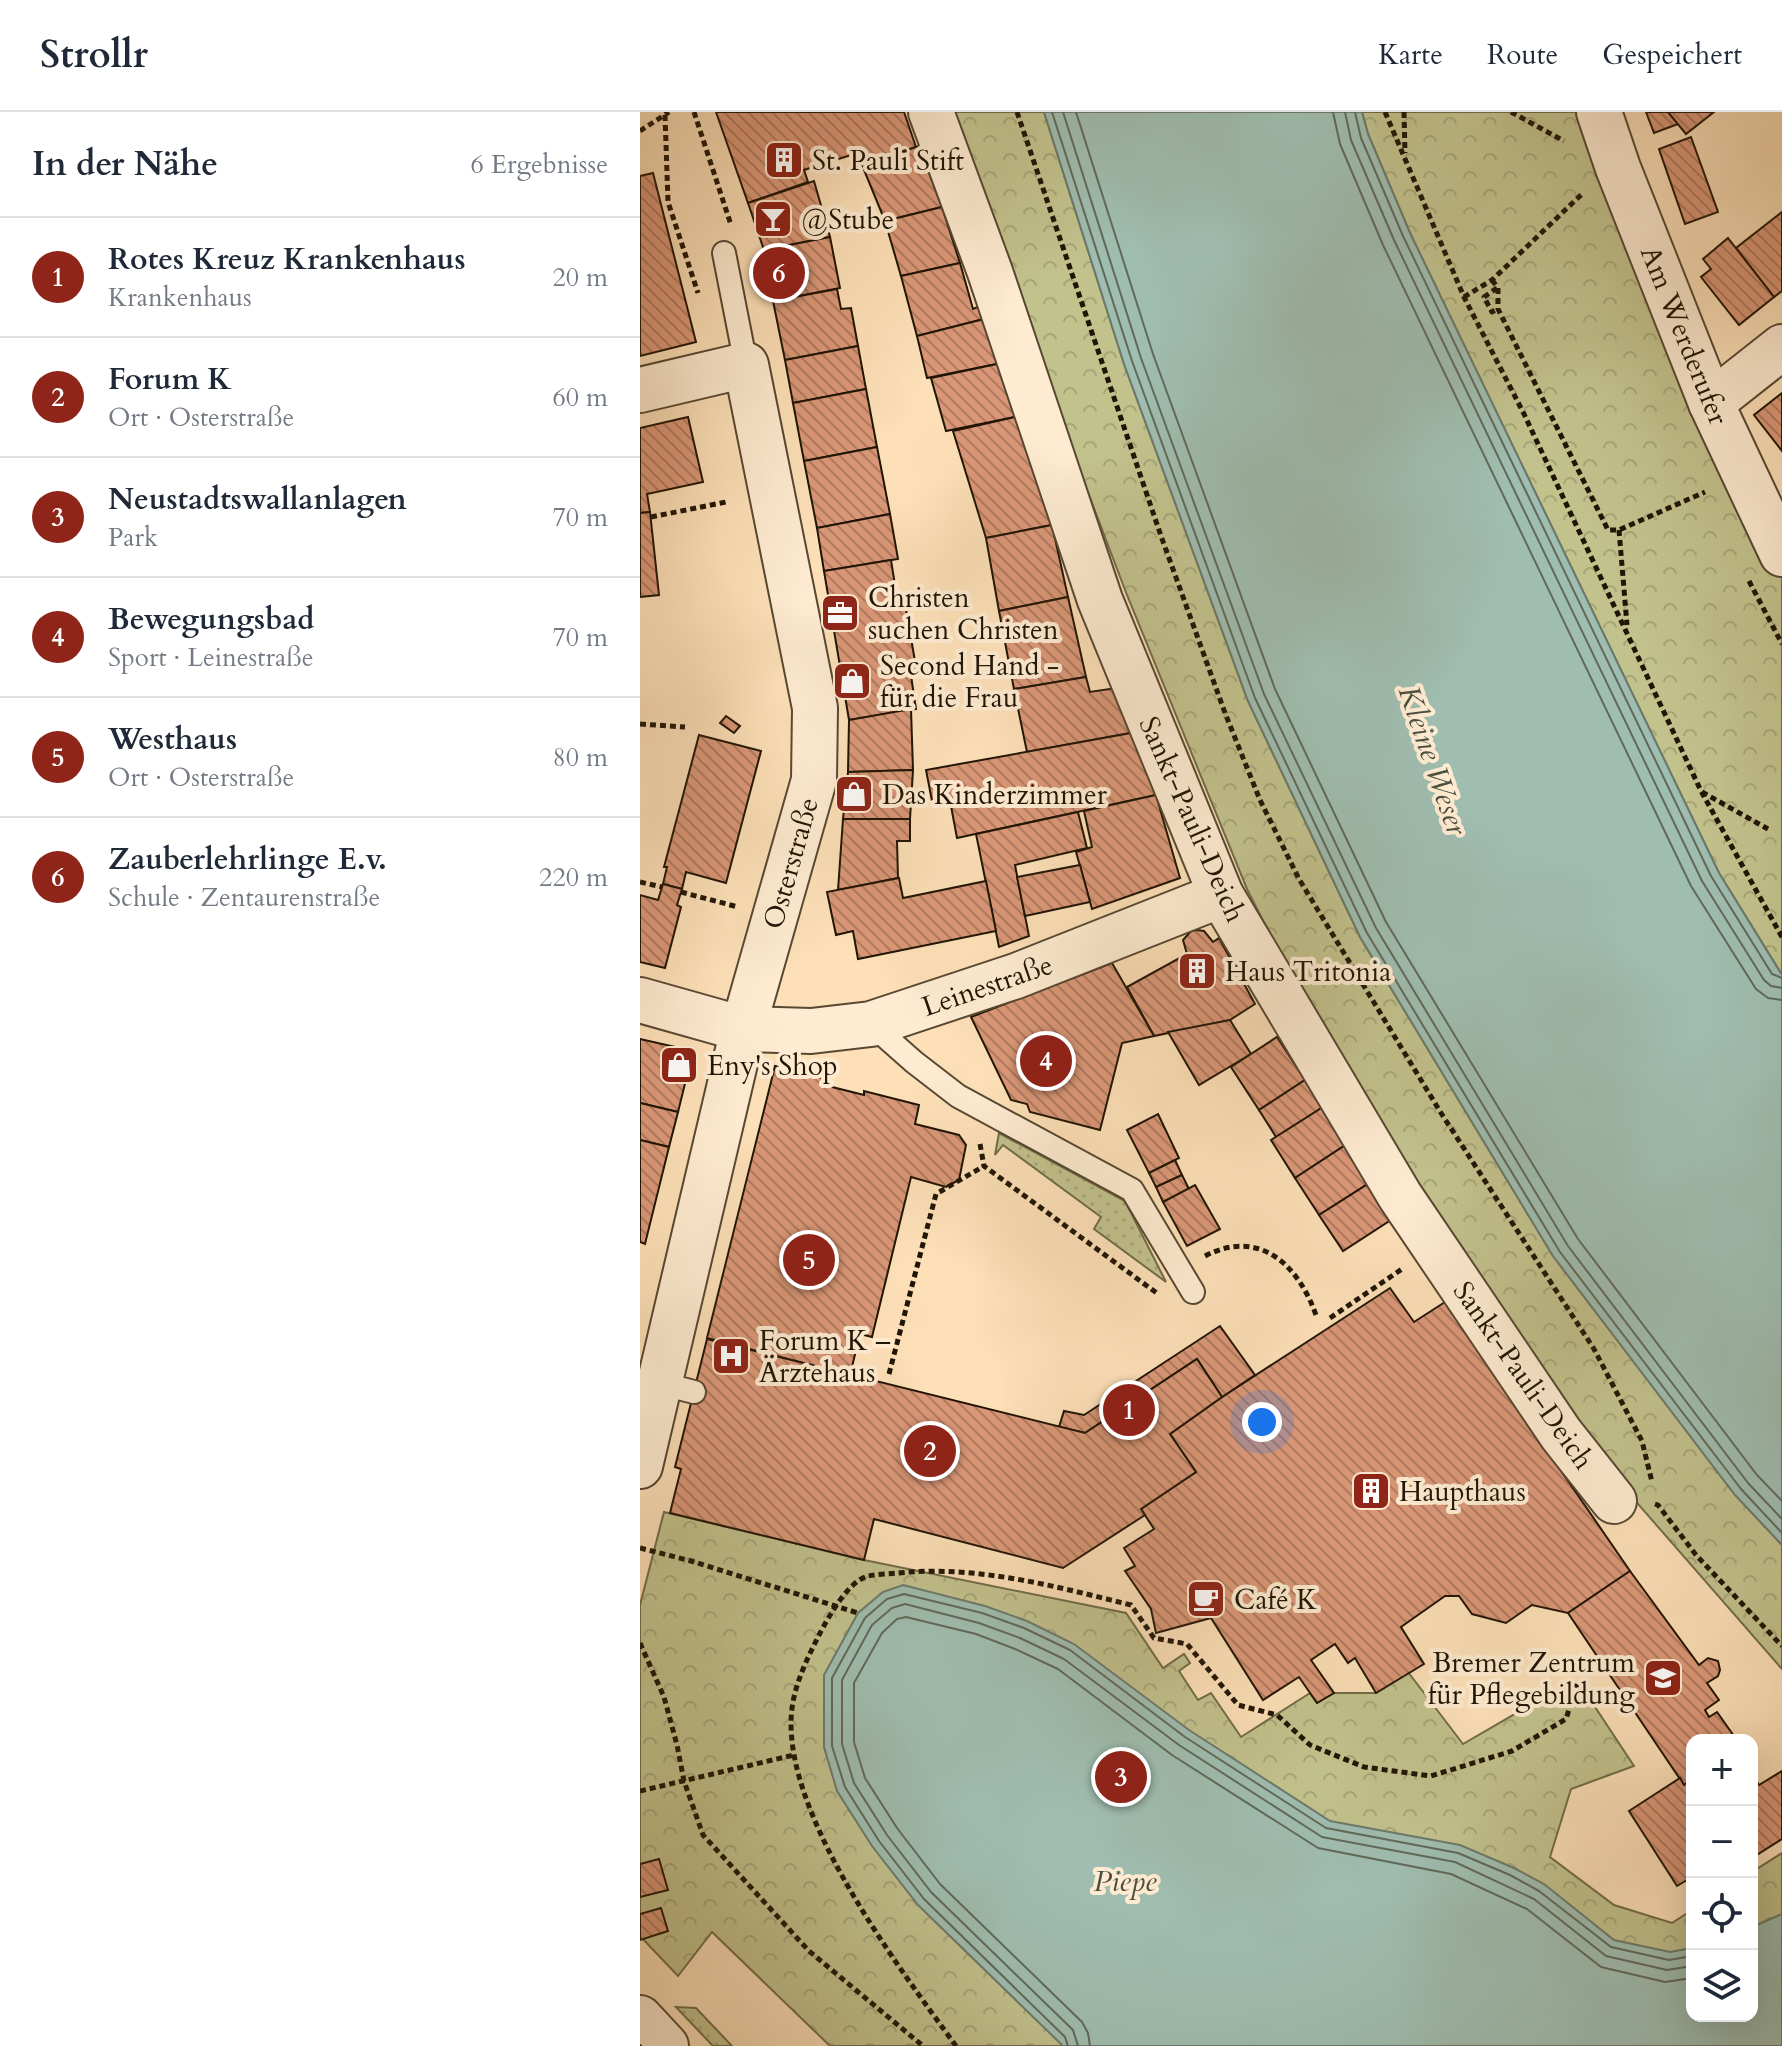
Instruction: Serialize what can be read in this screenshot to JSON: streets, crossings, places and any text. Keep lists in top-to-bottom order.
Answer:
{
  "streets": {
    "street": [
      "Am Werderufer",
      "Sankt-Pauli-Deich",
      "Osterstraße",
      "Leinestraße"
    ]
  },
  "crossings": [
    ["Sankt-Pauli-Deich", "Leinestraße"],
    ["Osterstraße", "Leinestraße"]
  ],
  "water": ["Kleine Weser", "Piepe"],
  "places": {
    "building": ["St. Pauli Stift", "Haus Tritonia", "Haupthaus"],
    "bar": ["@Stube"],
    "office": ["Christen suchen Christen"],
    "shop": ["Second Hand - für die Frau", "Das Kinderzimmer", "Eny's Shop"],
    "hospital": ["Forum K – Ärztehaus"],
    "cafe": ["Café K"],
    "school or university": ["Bremer Zentrum für Pflegebildung"]
  },
  "page": {
    "header": "Strollr",
    "nav": ["Karte", "Route", "Gespeichert"],
    "heading": ["In der Nähe", "6 Ergebnisse"],
    "list": [
      {
        "mark": "1",
        "name": "Rotes Kreuz Krankenhaus",
        "note": "Krankenhaus",
        "value": "20 m"
      },
      {
        "mark": "2",
        "name": "Forum K",
        "note": "Ort · Osterstraße",
        "value": "60 m"
      },
      {
        "mark": "3",
        "name": "Neustadtswallanlagen",
        "note": "Park",
        "value": "70 m"
      },
      {
        "mark": "4",
        "name": "Bewegungsbad",
        "note": "Sport · Leinestraße",
        "value": "70 m"
      },
      {
        "mark": "5",
        "name": "Westhaus",
        "note": "Ort · Osterstraße",
        "value": "80 m"
      },
      {
        "mark": "6",
        "name": "Zauberlehrlinge E.v.",
        "note": "Schule · Zentaurenstraße",
        "value": "220 m"
      }
    ],
    "pins": [
      "6",
      "4",
      "5",
      "1",
      "2",
      "3"
    ],
    "map_buttons": ["+", "−"]
  }
}
